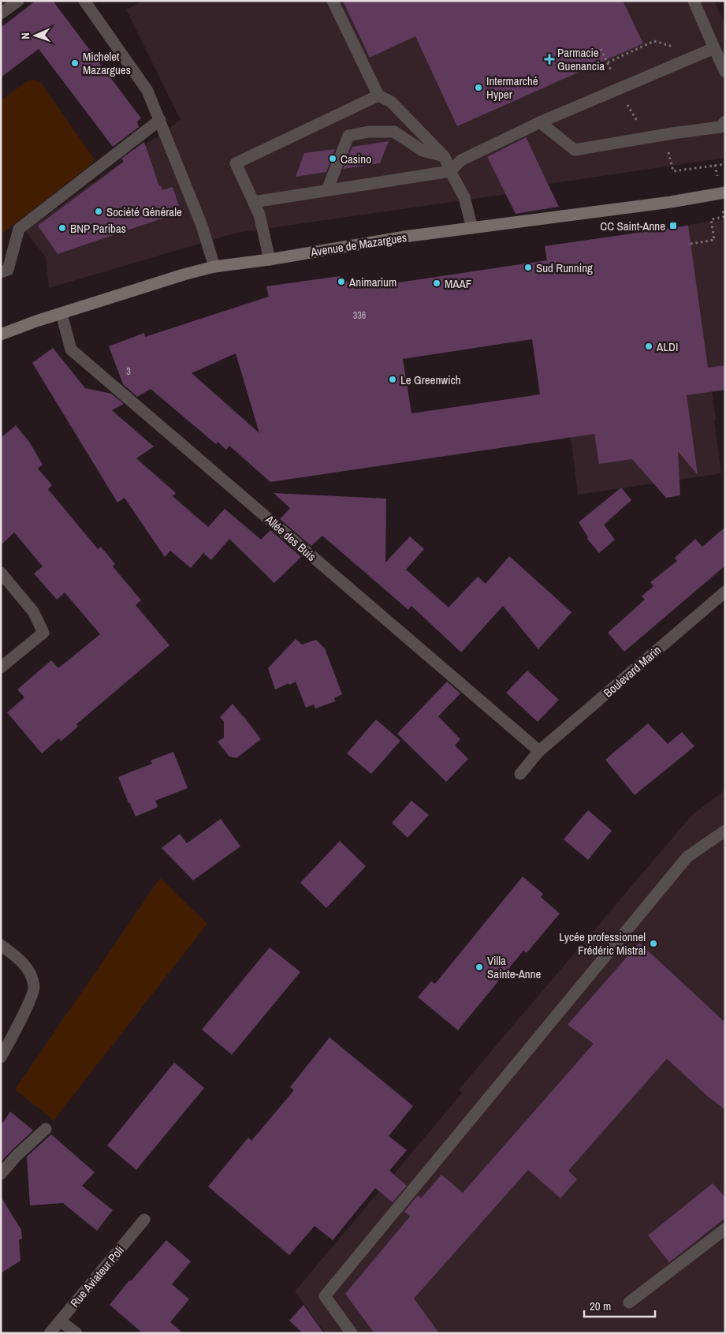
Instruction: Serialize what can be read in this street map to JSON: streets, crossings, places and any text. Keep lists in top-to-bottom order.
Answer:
{
  "streets": {
    "street": [
      "Avenue de Mazargues",
      "Allée des Buis",
      "Boulevard Marin",
      "Rue Aviateur Poli"
    ]
  },
  "crossings": [
    ["Avenue de Mazargues", "Allée des Buis"],
    ["Allée des Buis", "Boulevard Marin"]
  ],
  "places": {
    "health": ["Parmacie Guenancia"],
    "other": [
      "Michelet Mazargues",
      "Intermarché Hyper",
      "Casino",
      "Société Générale",
      "BNP Paribas",
      "Sud Running",
      "Animarium",
      "MAAF",
      "ALDI",
      "Le Greenwich",
      "Lycée professionnel Frédéric Mistral",
      "Villa Sainte-Anne"
    ],
    "transit": ["CC Saint-Anne"]
  },
  "house_numbers": ["336", "3"],
  "scale_bar": "20 m",
  "north": "left"
}
